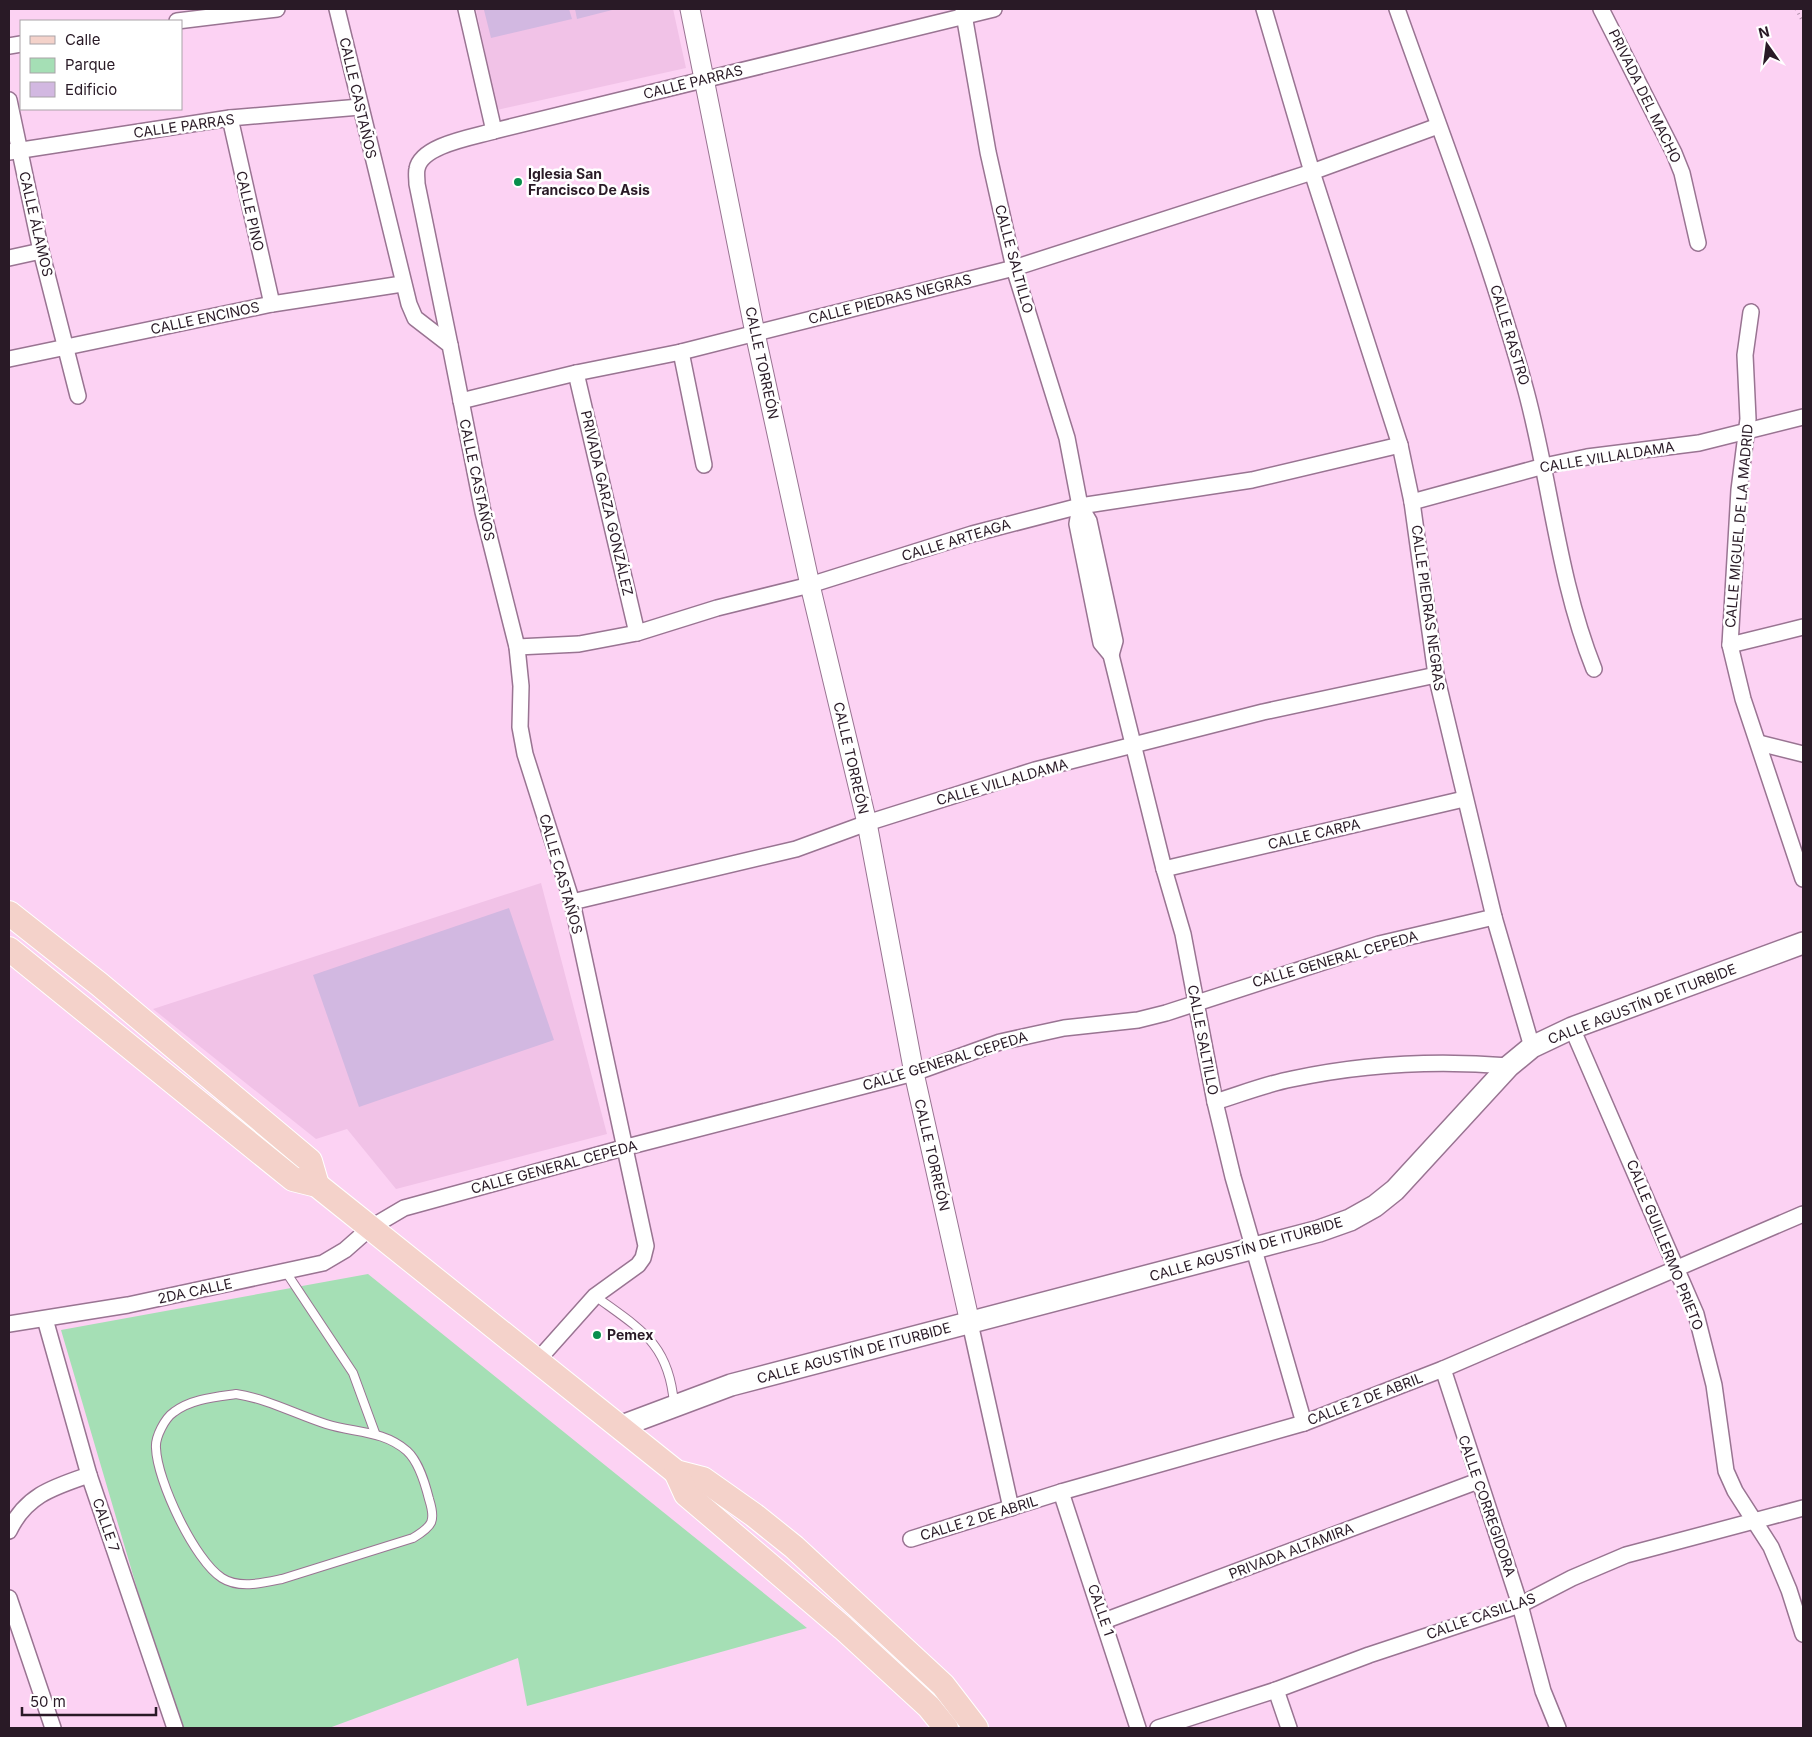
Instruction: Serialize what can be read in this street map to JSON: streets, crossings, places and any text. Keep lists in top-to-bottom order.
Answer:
{
  "streets": {
    "main road": ["CALLE AGUSTÍN DE ITURBIDE"],
    "street": [
      "CALLE PARRAS",
      "PRIVADA DEL MACHO",
      "CALLE CASTAÑOS",
      "CALLE PINO",
      "CALLE ÁLAMOS",
      "CALLE SALTILLO",
      "CALLE PIEDRAS NEGRAS",
      "CALLE ENCINOS",
      "CALLE RASTRO",
      "CALLE TORREÓN",
      "CALLE VILLALDAMA",
      "PRIVADA GARZA GONZÁLEZ",
      "CALLE MIGUEL DE LA MADRID",
      "CALLE ARTEAGA",
      "CALLE CARPA",
      "CALLE GENERAL CEPEDA",
      "CALLE GUILLERMO PRIETO",
      "2DA CALLE",
      "CALLE 2 DE ABRIL",
      "CALLE CORREGIDORA",
      "CALLE 7",
      "PRIVADA ALTAMIRA",
      "CALLE 1",
      "CALLE CASILLAS"
    ]
  },
  "crossings": [
    ["CALLE PARRAS", "CALLE CASTAÑOS"],
    ["CALLE PARRAS", "CALLE PINO"],
    ["CALLE PARRAS", "CALLE ÁLAMOS"],
    ["CALLE PARRAS", "CALLE SALTILLO"],
    ["CALLE PARRAS", "CALLE TORREÓN"],
    ["CALLE CASTAÑOS", "CALLE PIEDRAS NEGRAS"],
    ["CALLE CASTAÑOS", "CALLE ENCINOS"],
    ["CALLE CASTAÑOS", "CALLE VILLALDAMA"],
    ["CALLE CASTAÑOS", "CALLE ARTEAGA"],
    ["CALLE CASTAÑOS", "CALLE GENERAL CEPEDA"],
    ["CALLE PINO", "CALLE ENCINOS"],
    ["CALLE ÁLAMOS", "CALLE ENCINOS"],
    ["CALLE SALTILLO", "CALLE PIEDRAS NEGRAS"],
    ["CALLE SALTILLO", "CALLE VILLALDAMA"],
    ["CALLE SALTILLO", "CALLE ARTEAGA"],
    ["CALLE SALTILLO", "CALLE CARPA"],
    ["CALLE SALTILLO", "CALLE GENERAL CEPEDA"],
    ["CALLE SALTILLO", "CALLE AGUSTÍN DE ITURBIDE"],
    ["CALLE SALTILLO", "CALLE 2 DE ABRIL"],
    ["CALLE PIEDRAS NEGRAS", "CALLE RASTRO"],
    ["CALLE PIEDRAS NEGRAS", "CALLE TORREÓN"],
    ["CALLE PIEDRAS NEGRAS", "CALLE VILLALDAMA"],
    ["CALLE PIEDRAS NEGRAS", "PRIVADA GARZA GONZÁLEZ"],
    ["CALLE PIEDRAS NEGRAS", "CALLE ARTEAGA"],
    ["CALLE PIEDRAS NEGRAS", "CALLE CARPA"],
    ["CALLE PIEDRAS NEGRAS", "CALLE GENERAL CEPEDA"],
    ["CALLE PIEDRAS NEGRAS", "CALLE AGUSTÍN DE ITURBIDE"],
    ["CALLE RASTRO", "CALLE VILLALDAMA"],
    ["CALLE TORREÓN", "CALLE VILLALDAMA"],
    ["CALLE TORREÓN", "CALLE ARTEAGA"],
    ["CALLE TORREÓN", "CALLE GENERAL CEPEDA"],
    ["CALLE TORREÓN", "CALLE AGUSTÍN DE ITURBIDE"],
    ["CALLE TORREÓN", "CALLE 2 DE ABRIL"],
    ["CALLE VILLALDAMA", "CALLE MIGUEL DE LA MADRID"],
    ["PRIVADA GARZA GONZÁLEZ", "CALLE ARTEAGA"],
    ["CALLE GENERAL CEPEDA", "2DA CALLE"],
    ["CALLE AGUSTÍN DE ITURBIDE", "CALLE GUILLERMO PRIETO"],
    ["CALLE GUILLERMO PRIETO", "CALLE 2 DE ABRIL"],
    ["CALLE GUILLERMO PRIETO", "CALLE CASILLAS"],
    ["2DA CALLE", "CALLE 7"],
    ["CALLE 2 DE ABRIL", "CALLE CORREGIDORA"],
    ["CALLE 2 DE ABRIL", "CALLE 1"],
    ["CALLE CORREGIDORA", "PRIVADA ALTAMIRA"],
    ["CALLE CORREGIDORA", "CALLE CASILLAS"],
    ["PRIVADA ALTAMIRA", "CALLE 1"]
  ],
  "places": ["Iglesia San Francisco De Asis", "Pemex"],
  "legend": ["Calle", "Parque", "Edificio"],
  "scale_bar": "50 m",
  "north": "top"
}
